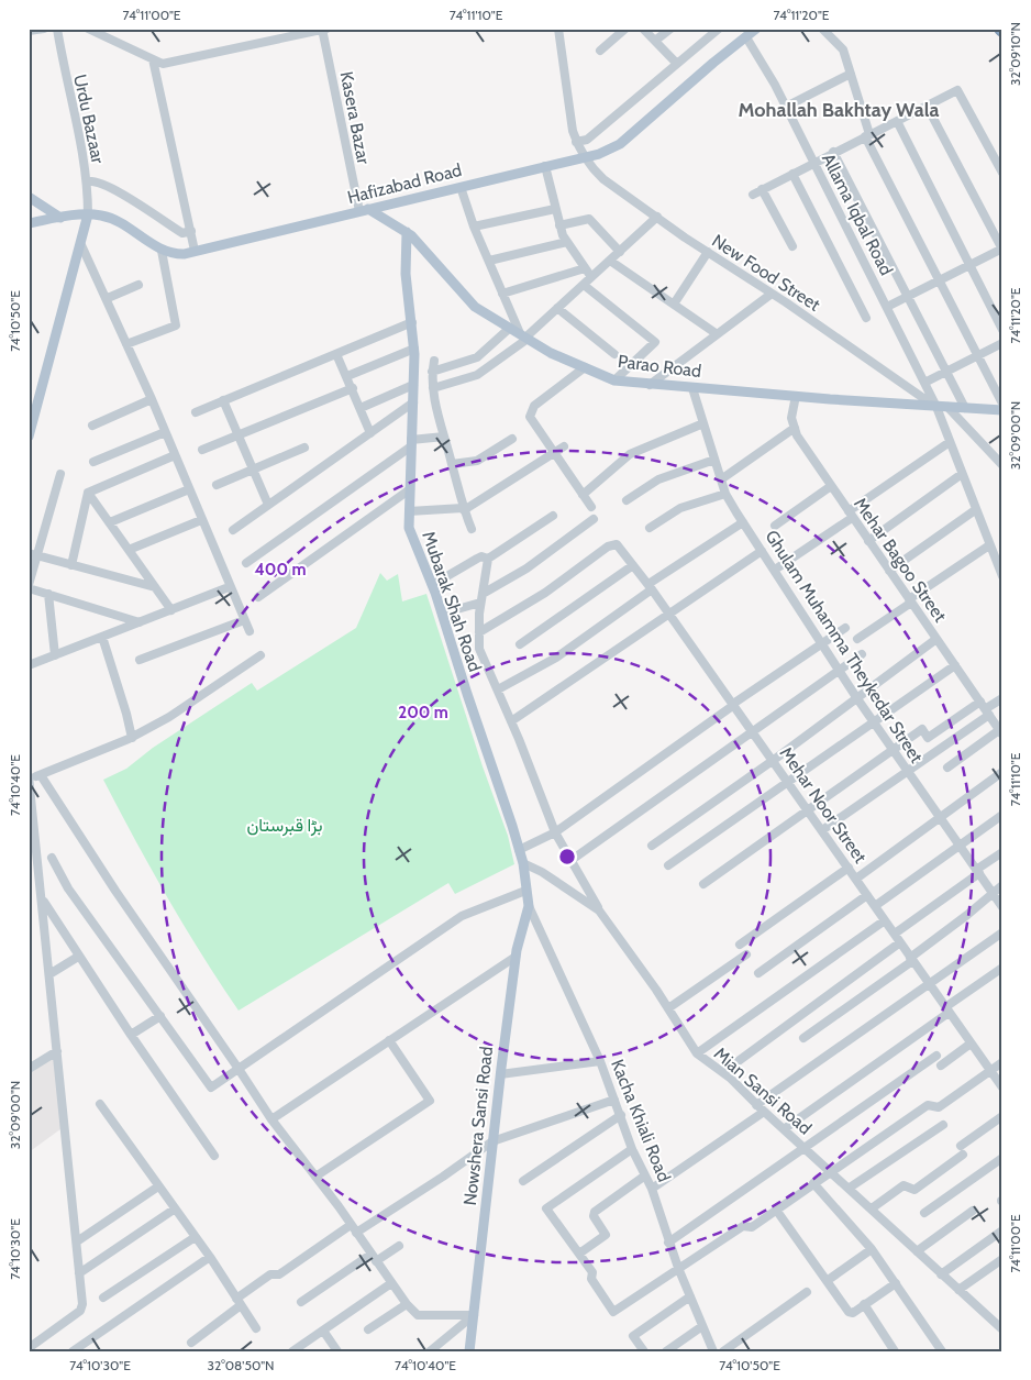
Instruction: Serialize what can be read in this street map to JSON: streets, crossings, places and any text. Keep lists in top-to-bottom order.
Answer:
{
  "streets": {
    "main road": [
      "Hafizabad Road",
      "Parao Road",
      "Mubarak Shah Road",
      "Nowshera Sansi Road"
    ],
    "street": [
      "Kasera Bazar",
      "Urdu Bazaar",
      "Allama Iqbal Road",
      "New Food Street",
      "Mehar Bagoo Street",
      "Ghulam Muhamma Theykedar Street",
      "Mehar Noor Street",
      "Mian Sansi Road",
      "Kacha Khiali Road"
    ]
  },
  "crossings": [
    ["Kasera Bazar", "Hafizabad Road"],
    ["Kasera Bazar", "Parao Road"],
    ["Hafizabad Road", "Allama Iqbal Road"],
    ["Hafizabad Road", "New Food Street"],
    ["Hafizabad Road", "Parao Road"],
    ["Allama Iqbal Road", "New Food Street"],
    ["Allama Iqbal Road", "Parao Road"],
    ["New Food Street", "Parao Road"],
    ["Parao Road", "Mehar Bagoo Street"],
    ["Parao Road", "Mubarak Shah Road"],
    ["Parao Road", "Ghulam Muhamma Theykedar Street"],
    ["Mubarak Shah Road", "Mian Sansi Road"],
    ["Mubarak Shah Road", "Kacha Khiali Road"],
    ["Mubarak Shah Road", "Nowshera Sansi Road"],
    ["Kacha Khiali Road", "Nowshera Sansi Road"]
  ],
  "districts": ["Mohallah Bakhtay Wala"],
  "parks": ["بڑا قبرستان"],
  "coordinates": [
    "74°11'00\"E",
    "74°11'10\"E",
    "74°11'20\"E",
    "32°09'10\"N",
    "74°10'50\"E",
    "32°09'00\"N",
    "74°10'40\"E",
    "74°10'30\"E",
    "32°08'50\"N"
  ],
  "rings": ["400 m", "200 m"]
}
